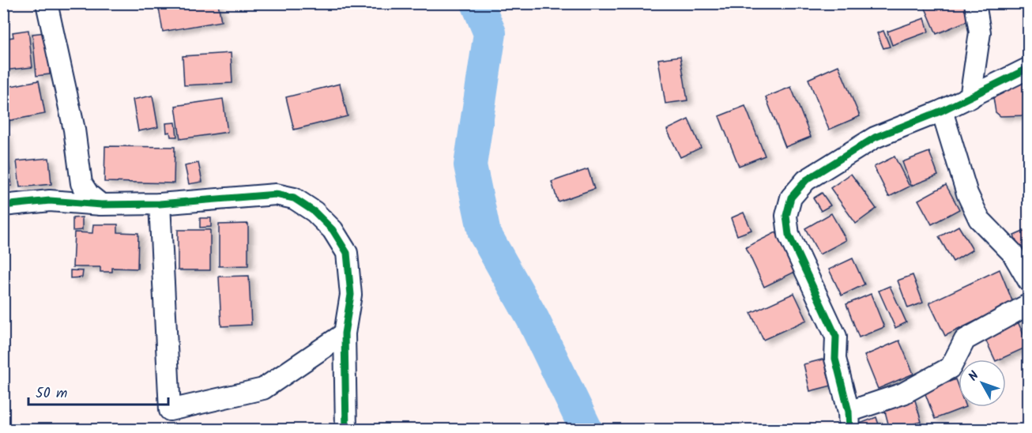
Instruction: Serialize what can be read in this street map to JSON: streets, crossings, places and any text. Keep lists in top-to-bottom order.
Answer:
{
  "scale_bar": "50 m",
  "north": "top left"
}
